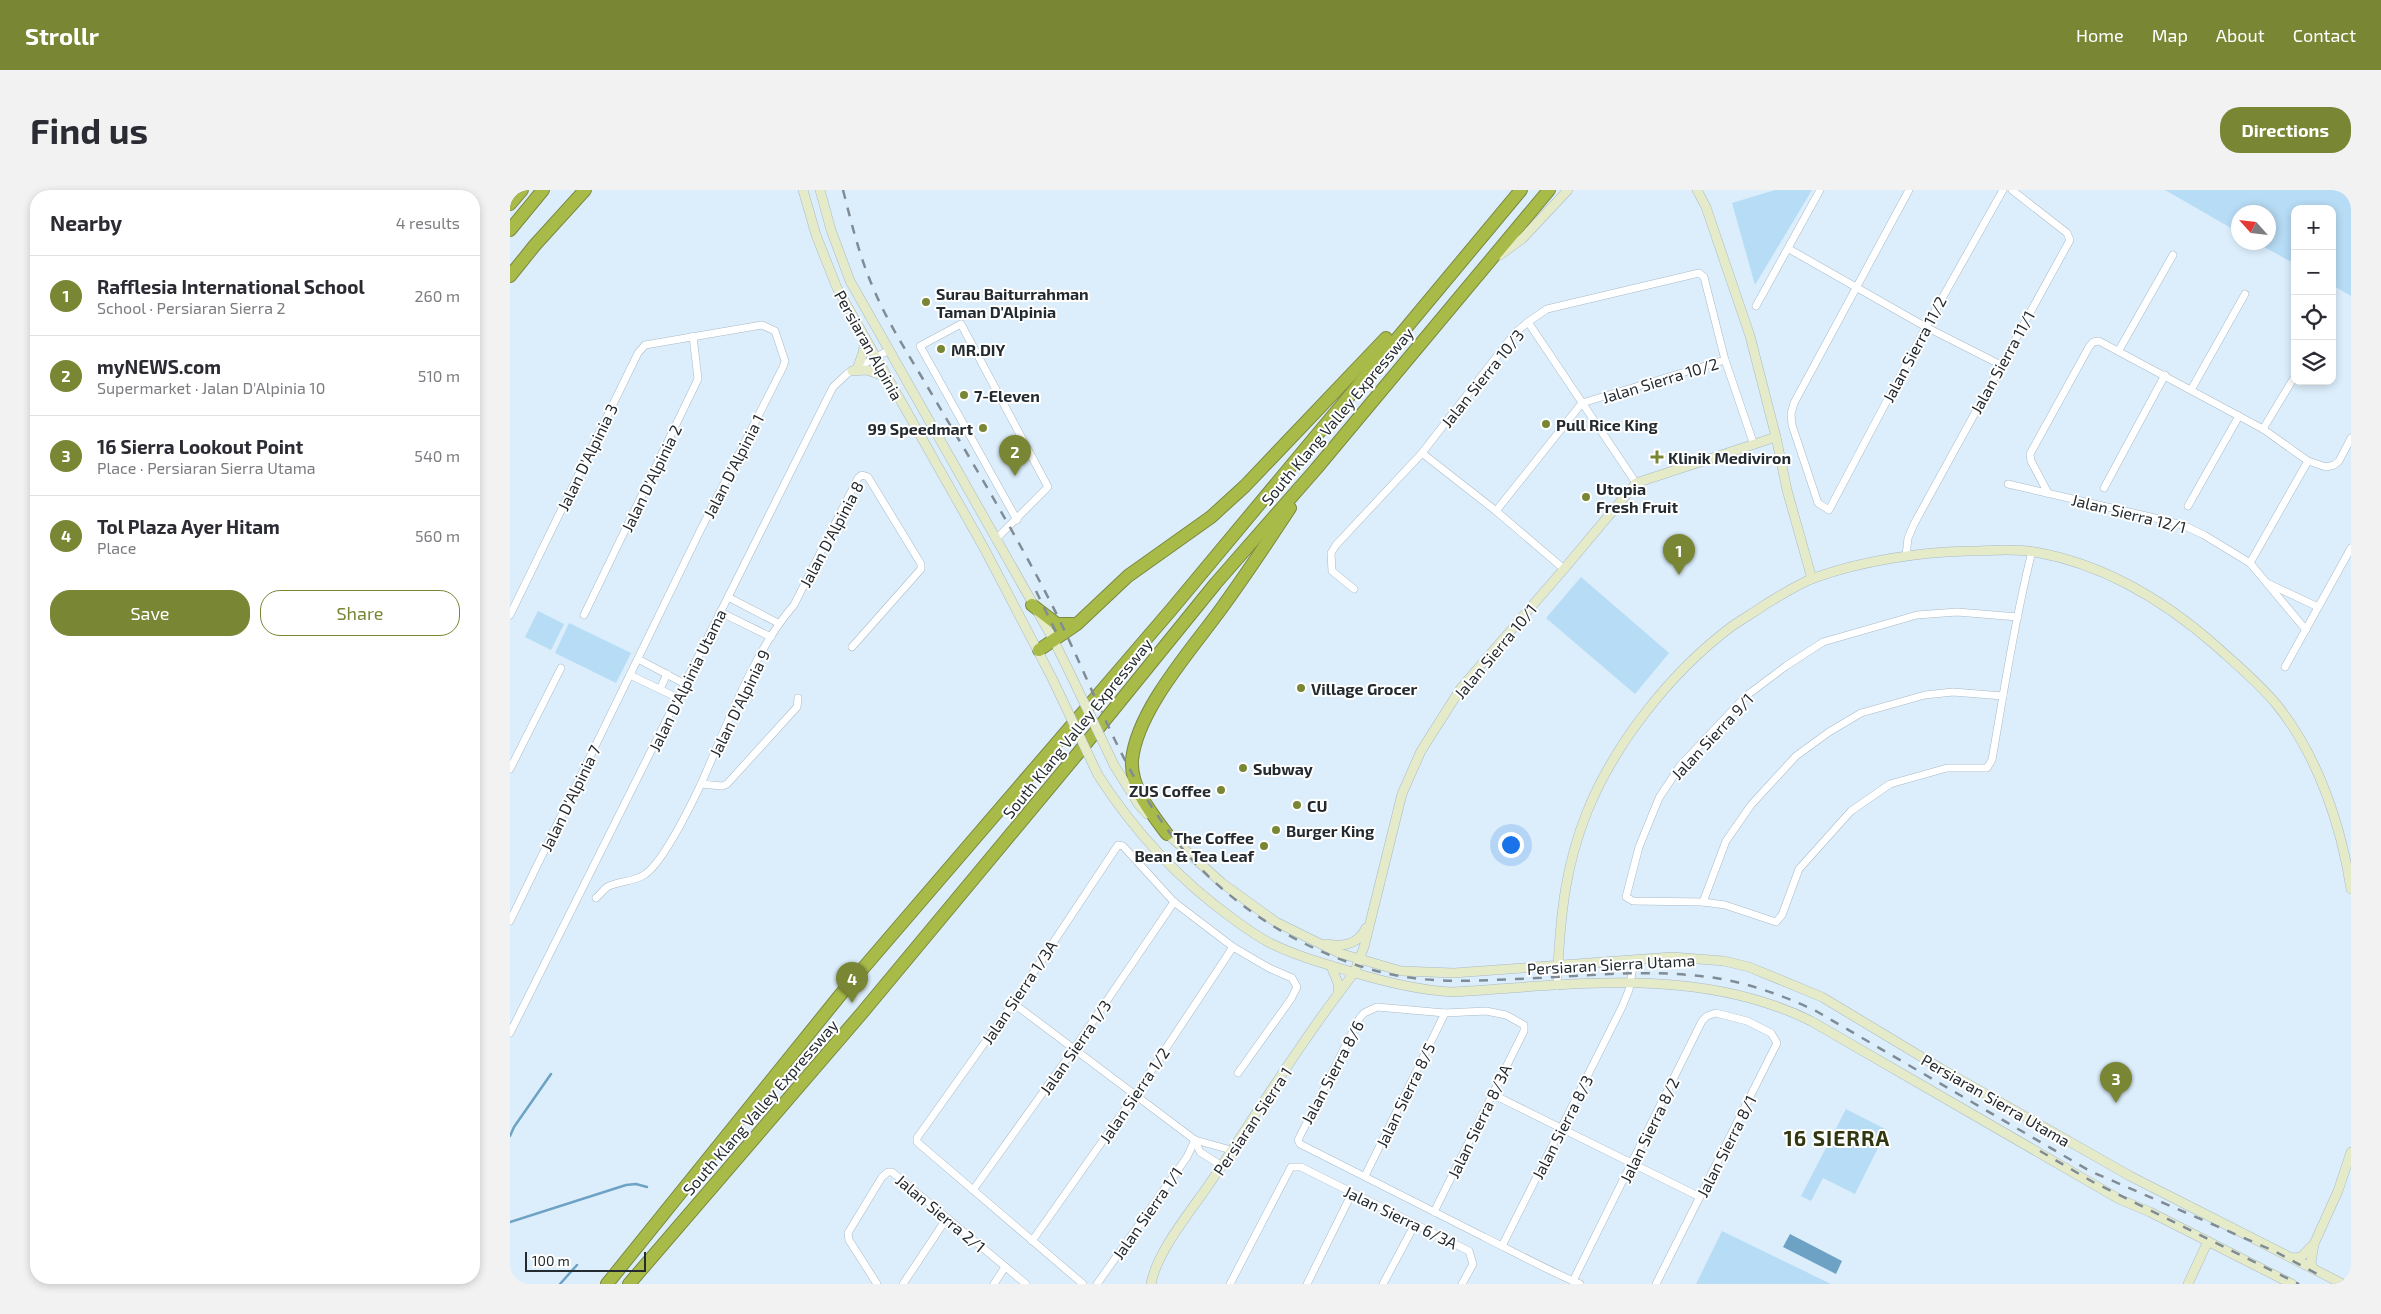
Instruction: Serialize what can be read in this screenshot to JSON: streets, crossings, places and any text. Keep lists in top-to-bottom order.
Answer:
{
  "streets": {
    "highway": ["South Klang Valley Expressway"],
    "main road": [
      "Persiaran Alpinia",
      "Jalan Sierra 10/1",
      "Persiaran Sierra Utama",
      "Persiaran Sierra 1"
    ],
    "street": [
      "Jalan Sierra 11/2",
      "Jalan Sierra 11/1",
      "Jalan Sierra 10/3",
      "Jalan Sierra 10/2",
      "Jalan D'Alpinia 3",
      "Jalan D'Alpinia 1",
      "Jalan D'Alpinia 2",
      "Jalan Sierra 12/1",
      "Jalan D'Alpinia 8",
      "Jalan D'Alpinia Utama",
      "Jalan D'Alpinia 9",
      "Jalan Sierra 9/1",
      "Jalan D'Alpinia 7",
      "Jalan Sierra 1/3A",
      "Jalan Sierra 1/3",
      "Jalan Sierra 8/6",
      "Jalan Sierra 1/2",
      "Jalan Sierra 8/5",
      "Jalan Sierra 8/3A",
      "Jalan Sierra 8/3",
      "Jalan Sierra 8/2",
      "Jalan Sierra 8/1",
      "Jalan Sierra 2/1",
      "Jalan Sierra 1/1",
      "Jalan Sierra 6/3A"
    ]
  },
  "crossings": [
    ["Persiaran Alpinia", "Jalan D'Alpinia Utama"],
    ["Persiaran Alpinia", "Persiaran Sierra Utama"],
    ["Jalan Sierra 10/3", "Jalan Sierra 10/2"],
    ["Jalan D'Alpinia 3", "Jalan D'Alpinia 1"],
    ["Jalan D'Alpinia 3", "Jalan D'Alpinia 2"],
    ["Jalan D'Alpinia 1", "Jalan D'Alpinia 2"],
    ["Jalan D'Alpinia 1", "Jalan D'Alpinia 7"],
    ["Jalan D'Alpinia 8", "Jalan D'Alpinia 9"],
    ["Jalan Sierra 10/1", "Persiaran Sierra Utama"],
    ["Jalan Sierra 10/1", "Persiaran Sierra 1"],
    ["Persiaran Sierra Utama", "Persiaran Sierra 1"],
    ["Persiaran Sierra Utama", "Jalan Sierra 8/3"],
    ["Jalan Sierra 1/3A", "Jalan Sierra 1/3"],
    ["Jalan Sierra 8/6", "Jalan Sierra 8/5"],
    ["Jalan Sierra 8/6", "Jalan Sierra 8/3A"],
    ["Jalan Sierra 8/5", "Jalan Sierra 8/3A"],
    ["Jalan Sierra 8/2", "Jalan Sierra 8/1"]
  ],
  "districts": ["16 SIERRA"],
  "places": {
    "other": [
      "Surau Baiturrahman Taman D'Alpinia",
      "MR.DIY",
      "7-Eleven",
      "Pull Rice King",
      "99 Speedmart",
      "Utopia Fresh Fruit",
      "Village Grocer",
      "Subway",
      "ZUS Coffee",
      "CU",
      "Burger King",
      "The Coffee Bean & Tea Leaf"
    ],
    "health": ["Klinik Mediviron"]
  },
  "scale_bar": "100 m",
  "north": "top left",
  "page": {
    "header": "Strollr",
    "nav": [
      "Home",
      "Map",
      "About",
      "Contact"
    ],
    "buttons": [
      "Directions",
      ["Save", "Share"]
    ],
    "title": "Find us",
    "heading": ["Nearby", "4 results"],
    "map_buttons": ["+", "−"],
    "list": [
      {
        "mark": "1",
        "name": "Rafflesia International School",
        "note": "School · Persiaran Sierra 2",
        "value": "260 m"
      },
      {
        "mark": "2",
        "name": "myNEWS.com",
        "note": "Supermarket · Jalan D'Alpinia 10",
        "value": "510 m"
      },
      {
        "mark": "3",
        "name": "16 Sierra Lookout Point",
        "note": "Place · Persiaran Sierra Utama",
        "value": "540 m"
      },
      {
        "mark": "4",
        "name": "Tol Plaza Ayer Hitam",
        "note": "Place",
        "value": "560 m"
      }
    ],
    "pins": [
      "2",
      "1",
      "4",
      "3"
    ],
    "scale": "100 m"
  }
}
